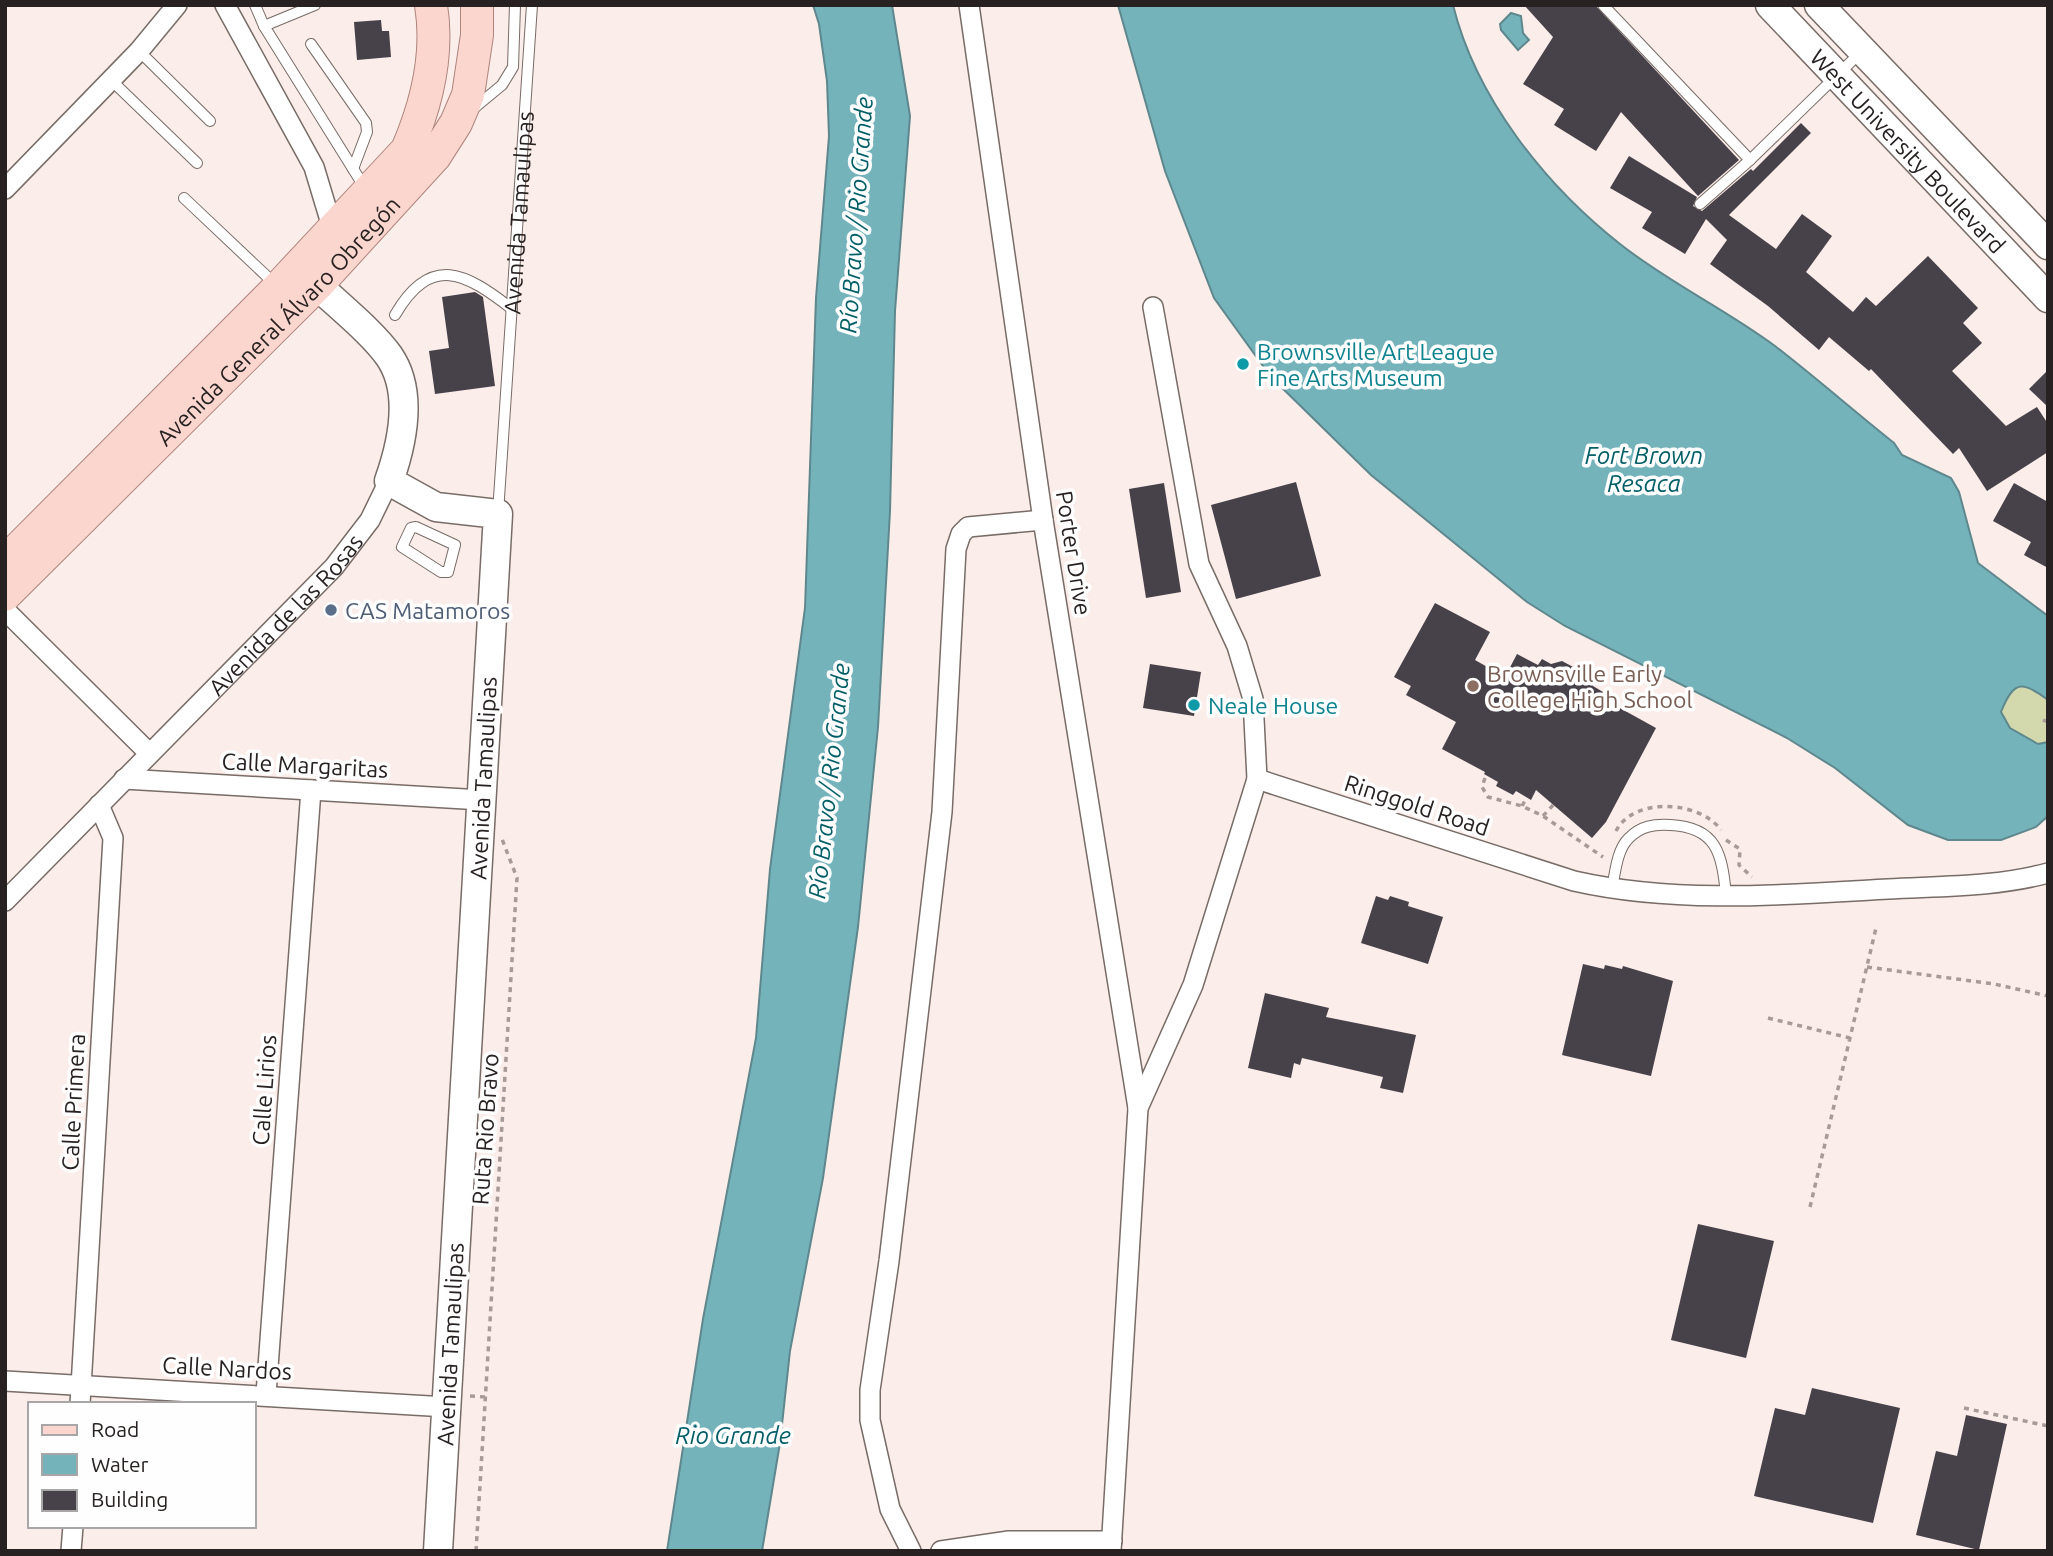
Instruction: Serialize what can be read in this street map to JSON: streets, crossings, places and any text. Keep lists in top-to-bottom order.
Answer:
{
  "streets": {
    "main road": ["Avenida General Álvaro Obregón"],
    "street": [
      "West University Boulevard",
      "Avenida Tamaulipas",
      "Porter Drive",
      "Avenida de las Rosas",
      "Calle Margaritas",
      "Ringgold Road",
      "Calle Lirios",
      "Calle Primera",
      "Calle Nardos"
    ],
    "path": ["Ruta Rio Bravo"]
  },
  "crossings": [
    ["Avenida Tamaulipas", "Calle Margaritas"],
    ["Avenida Tamaulipas", "Calle Nardos"],
    ["Avenida General Álvaro Obregón", "Avenida de las Rosas"],
    ["Avenida de las Rosas", "Calle Margaritas"],
    ["Avenida de las Rosas", "Calle Primera"],
    ["Calle Margaritas", "Calle Lirios"],
    ["Calle Lirios", "Calle Nardos"],
    ["Calle Primera", "Calle Nardos"]
  ],
  "water": ["Río Bravo / Rio Grande", "Fort Brown Resaca", "Rio Grande"],
  "places": [
    "Brownsville Art League Fine Arts Museum",
    "CAS Matamoros",
    "Brownsville Early College High School",
    "Neale House"
  ],
  "legend": ["Road", "Water", "Building"]
}
